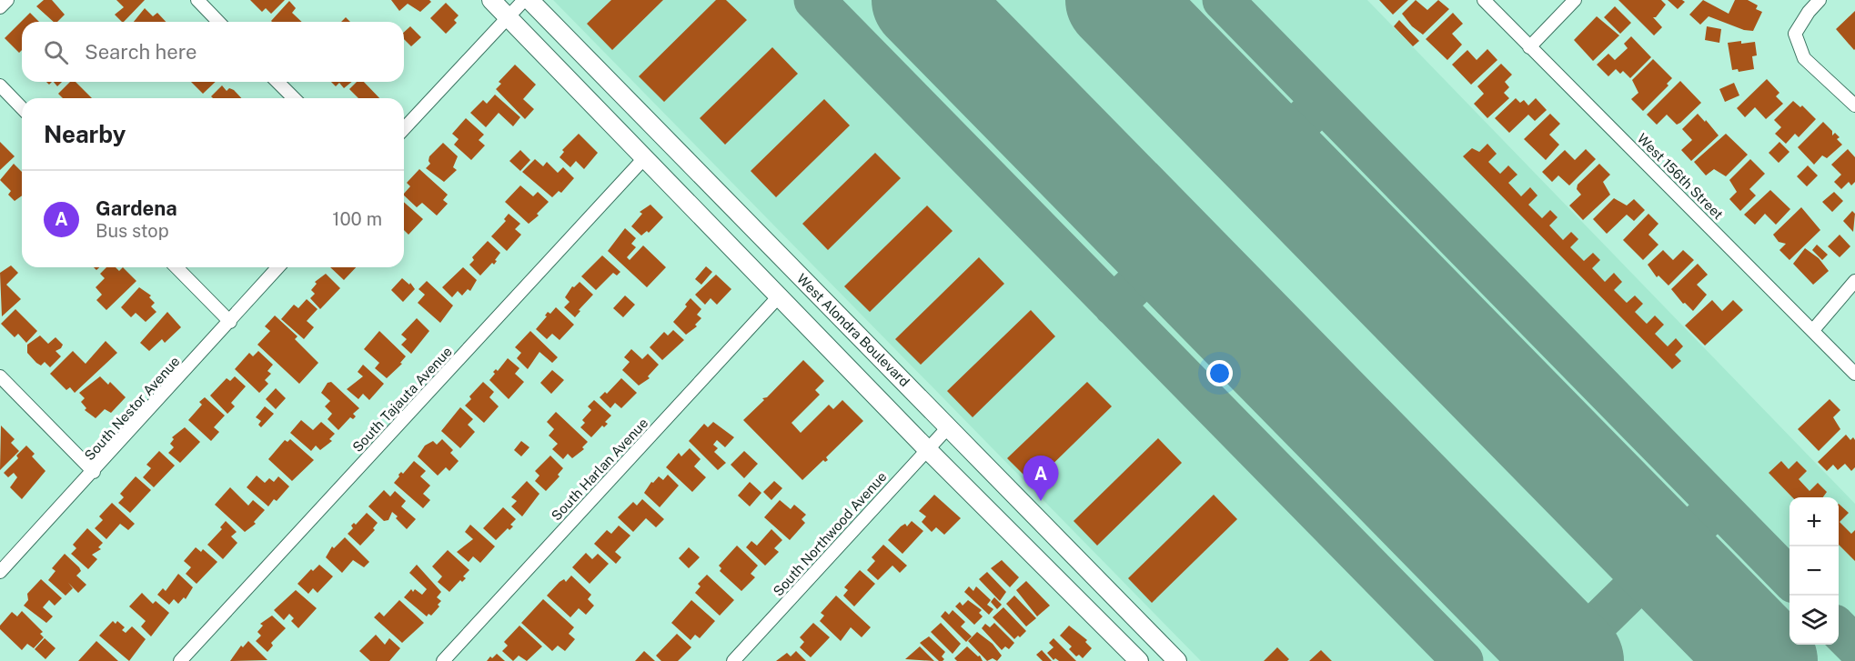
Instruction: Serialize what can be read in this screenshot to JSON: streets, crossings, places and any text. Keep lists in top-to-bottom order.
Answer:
{
  "streets": {
    "main road": ["West Alondra Boulevard"],
    "street": [
      "West 156th Street",
      "South Tajauta Avenue",
      "South Nestor Avenue",
      "South Harlan Avenue",
      "South Northwood Avenue"
    ]
  },
  "crossings": [
    ["West Alondra Boulevard", "South Northwood Avenue"]
  ],
  "page": {
    "search": "Search here",
    "heading": "Nearby",
    "list": [
      {
        "mark": "A",
        "name": "Gardena",
        "note": "Bus stop",
        "value": "100 m"
      }
    ],
    "pins": "A",
    "map_buttons": ["+", "−"]
  }
}
